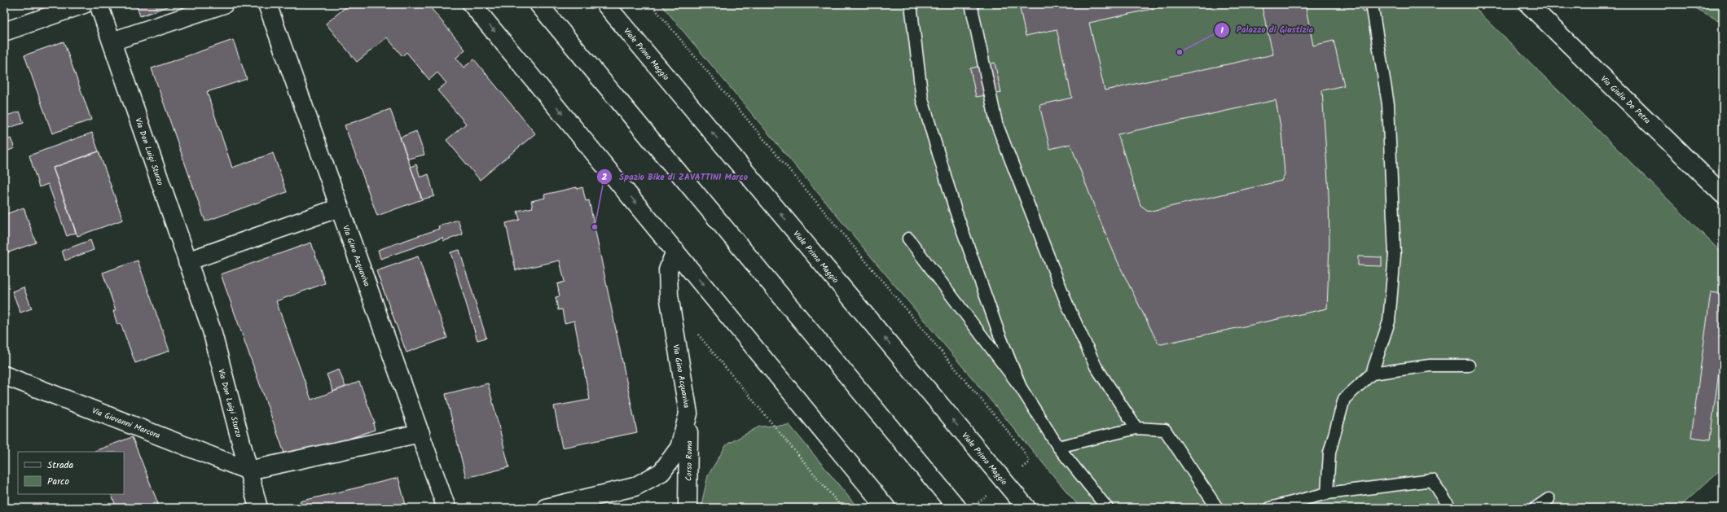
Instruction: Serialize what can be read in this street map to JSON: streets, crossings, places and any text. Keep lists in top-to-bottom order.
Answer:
{
  "streets": {
    "street": [
      "Viale Primo Maggio",
      "Via Giulio De Petra",
      "Via Don Luigi Sturzo",
      "Via Gino Acquaviva",
      "Via Giovanni Marcora",
      "Corso Roma"
    ]
  },
  "crossings": [
    ["Via Don Luigi Sturzo", "Via Giovanni Marcora"],
    ["Via Gino Acquaviva", "Corso Roma"]
  ],
  "places": ["Palazzo di Giustizia", "Spazio Bike di ZAVATTINI Marco"],
  "legend": ["Strada", "Parco"]
}
